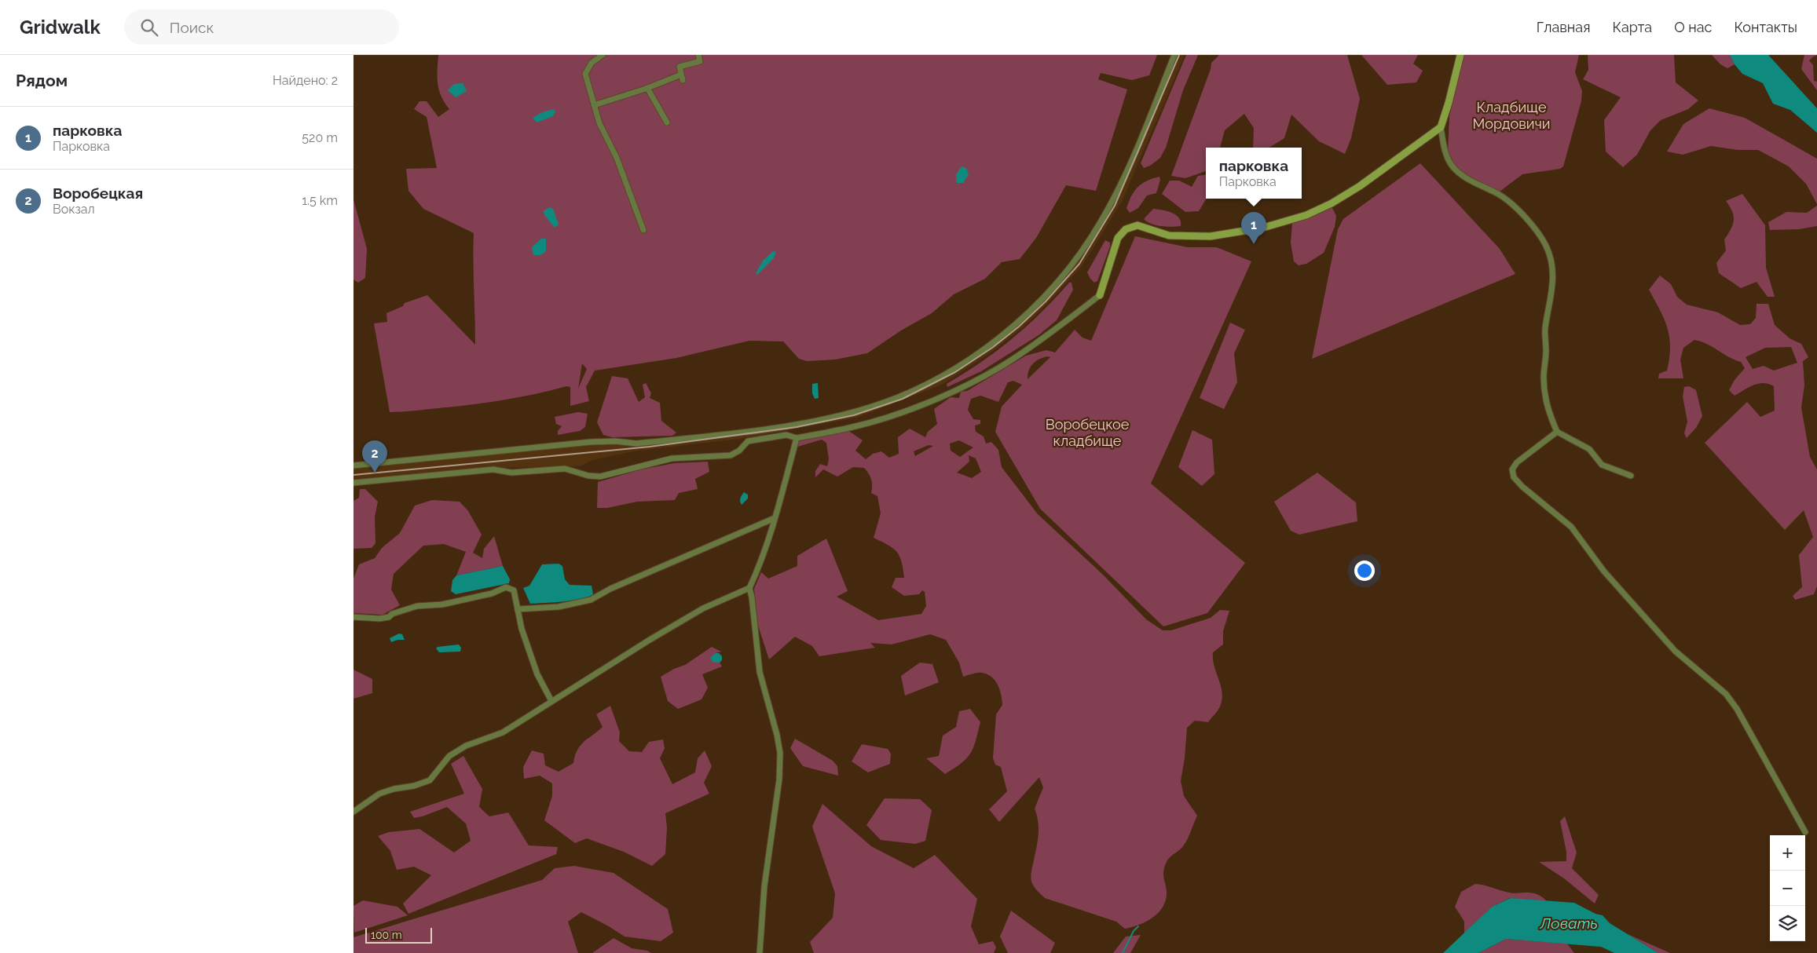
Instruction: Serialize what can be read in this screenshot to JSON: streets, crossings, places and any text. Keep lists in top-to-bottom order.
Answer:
{
  "water": ["Ловать"],
  "parks": ["Кладбище Мордовичи", "Воробецкое кладбище"],
  "scale_bar": "100 m",
  "page": {
    "header": "Gridwalk",
    "search": "Поиск",
    "nav": [
      "Главная",
      "Карта",
      "О нас",
      "Контакты"
    ],
    "heading": ["Рядом", "Найдено: 2"],
    "list": [
      {
        "mark": "1",
        "name": "парковка",
        "note": "Парковка",
        "value": "520 m"
      },
      {
        "mark": "2",
        "name": "Воробецкая",
        "note": "Вокзал",
        "value": "1.5 km"
      }
    ],
    "popup": ["парковка", "Парковка"],
    "pins": ["1", "2"],
    "map_buttons": ["+", "−"],
    "scale": "100 m"
  }
}
